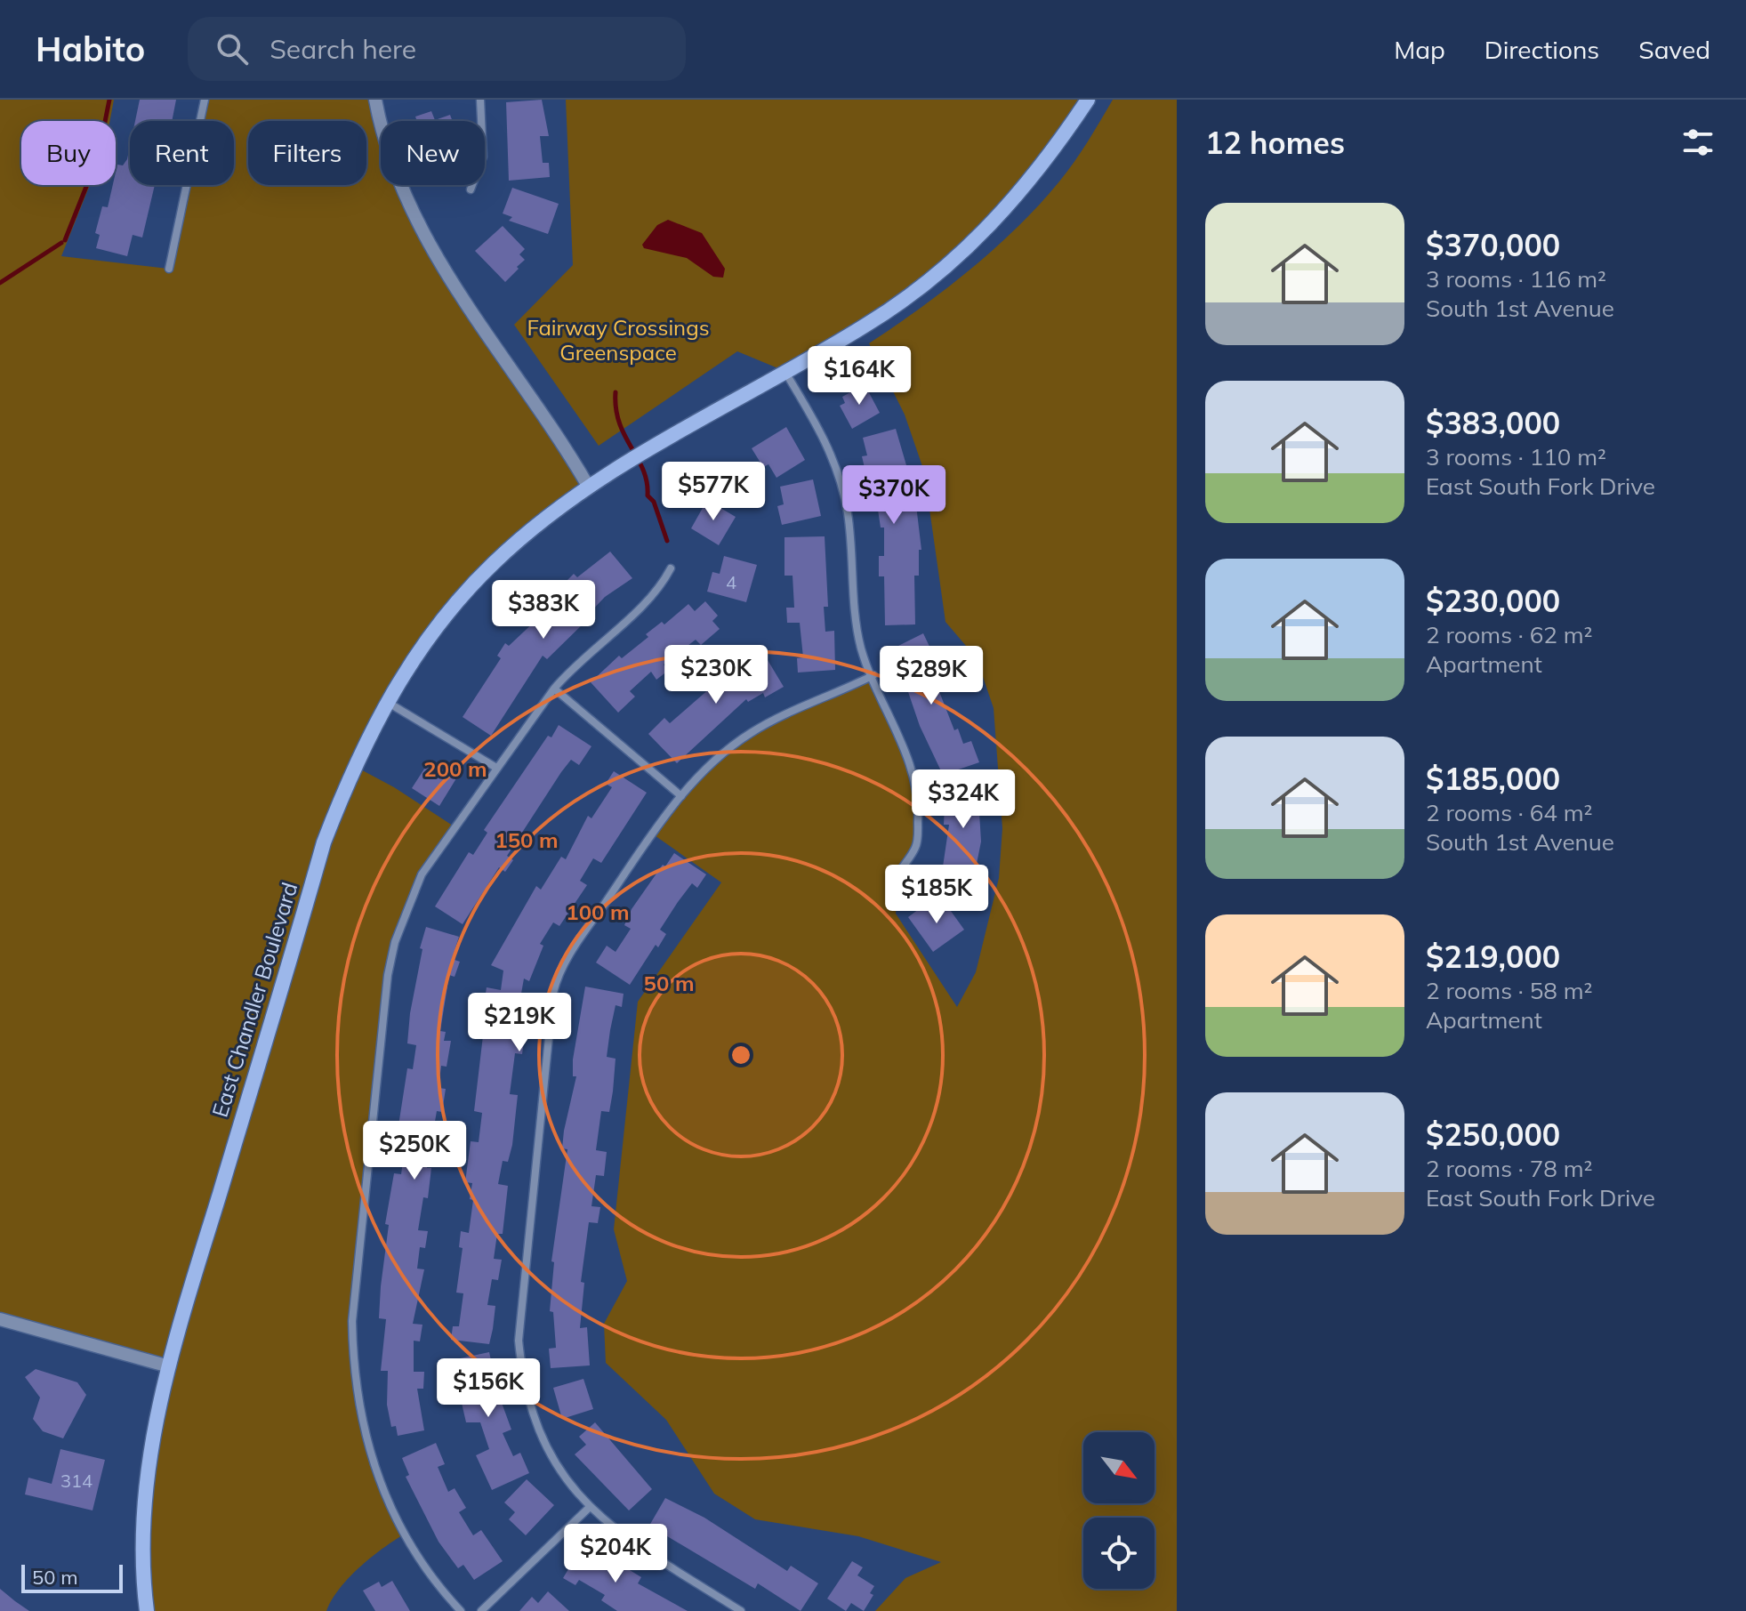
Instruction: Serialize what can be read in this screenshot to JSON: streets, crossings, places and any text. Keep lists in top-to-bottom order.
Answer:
{
  "streets": {
    "main road": ["East Chandler Boulevard"]
  },
  "parks": ["Fairway Crossings Greenspace"],
  "house_numbers": ["4", "314"],
  "scale_bar": "50 m",
  "north": "bottom right",
  "page": {
    "header": "Habito",
    "search": "Search here",
    "nav": ["Map", "Directions", "Saved"],
    "heading": "12 homes",
    "chip": [
      "Buy",
      "Rent",
      "Filters",
      "New"
    ],
    "list": [
      {
        "name": "$370,000",
        "note": "3 rooms · 116 m² · South 1st Avenue"
      },
      {
        "name": "$383,000",
        "note": "3 rooms · 110 m² · East South Fork Drive"
      },
      {
        "name": "$230,000",
        "note": "2 rooms · 62 m² · Apartment"
      },
      {
        "name": "$185,000",
        "note": "2 rooms · 64 m² · South 1st Avenue"
      },
      {
        "name": "$219,000",
        "note": "2 rooms · 58 m² · Apartment"
      },
      {
        "name": "$250,000",
        "note": "2 rooms · 78 m² · East South Fork Drive"
      }
    ],
    "price": [
      "$164K",
      "$577K",
      "$370K",
      "$383K",
      "$230K",
      "$289K",
      "$324K",
      "$185K",
      "$219K",
      "$250K",
      "$156K",
      "$204K"
    ],
    "scale": "50 m"
  },
  "rings": [
    "200 m",
    "150 m",
    "100 m",
    "50 m"
  ]
}
